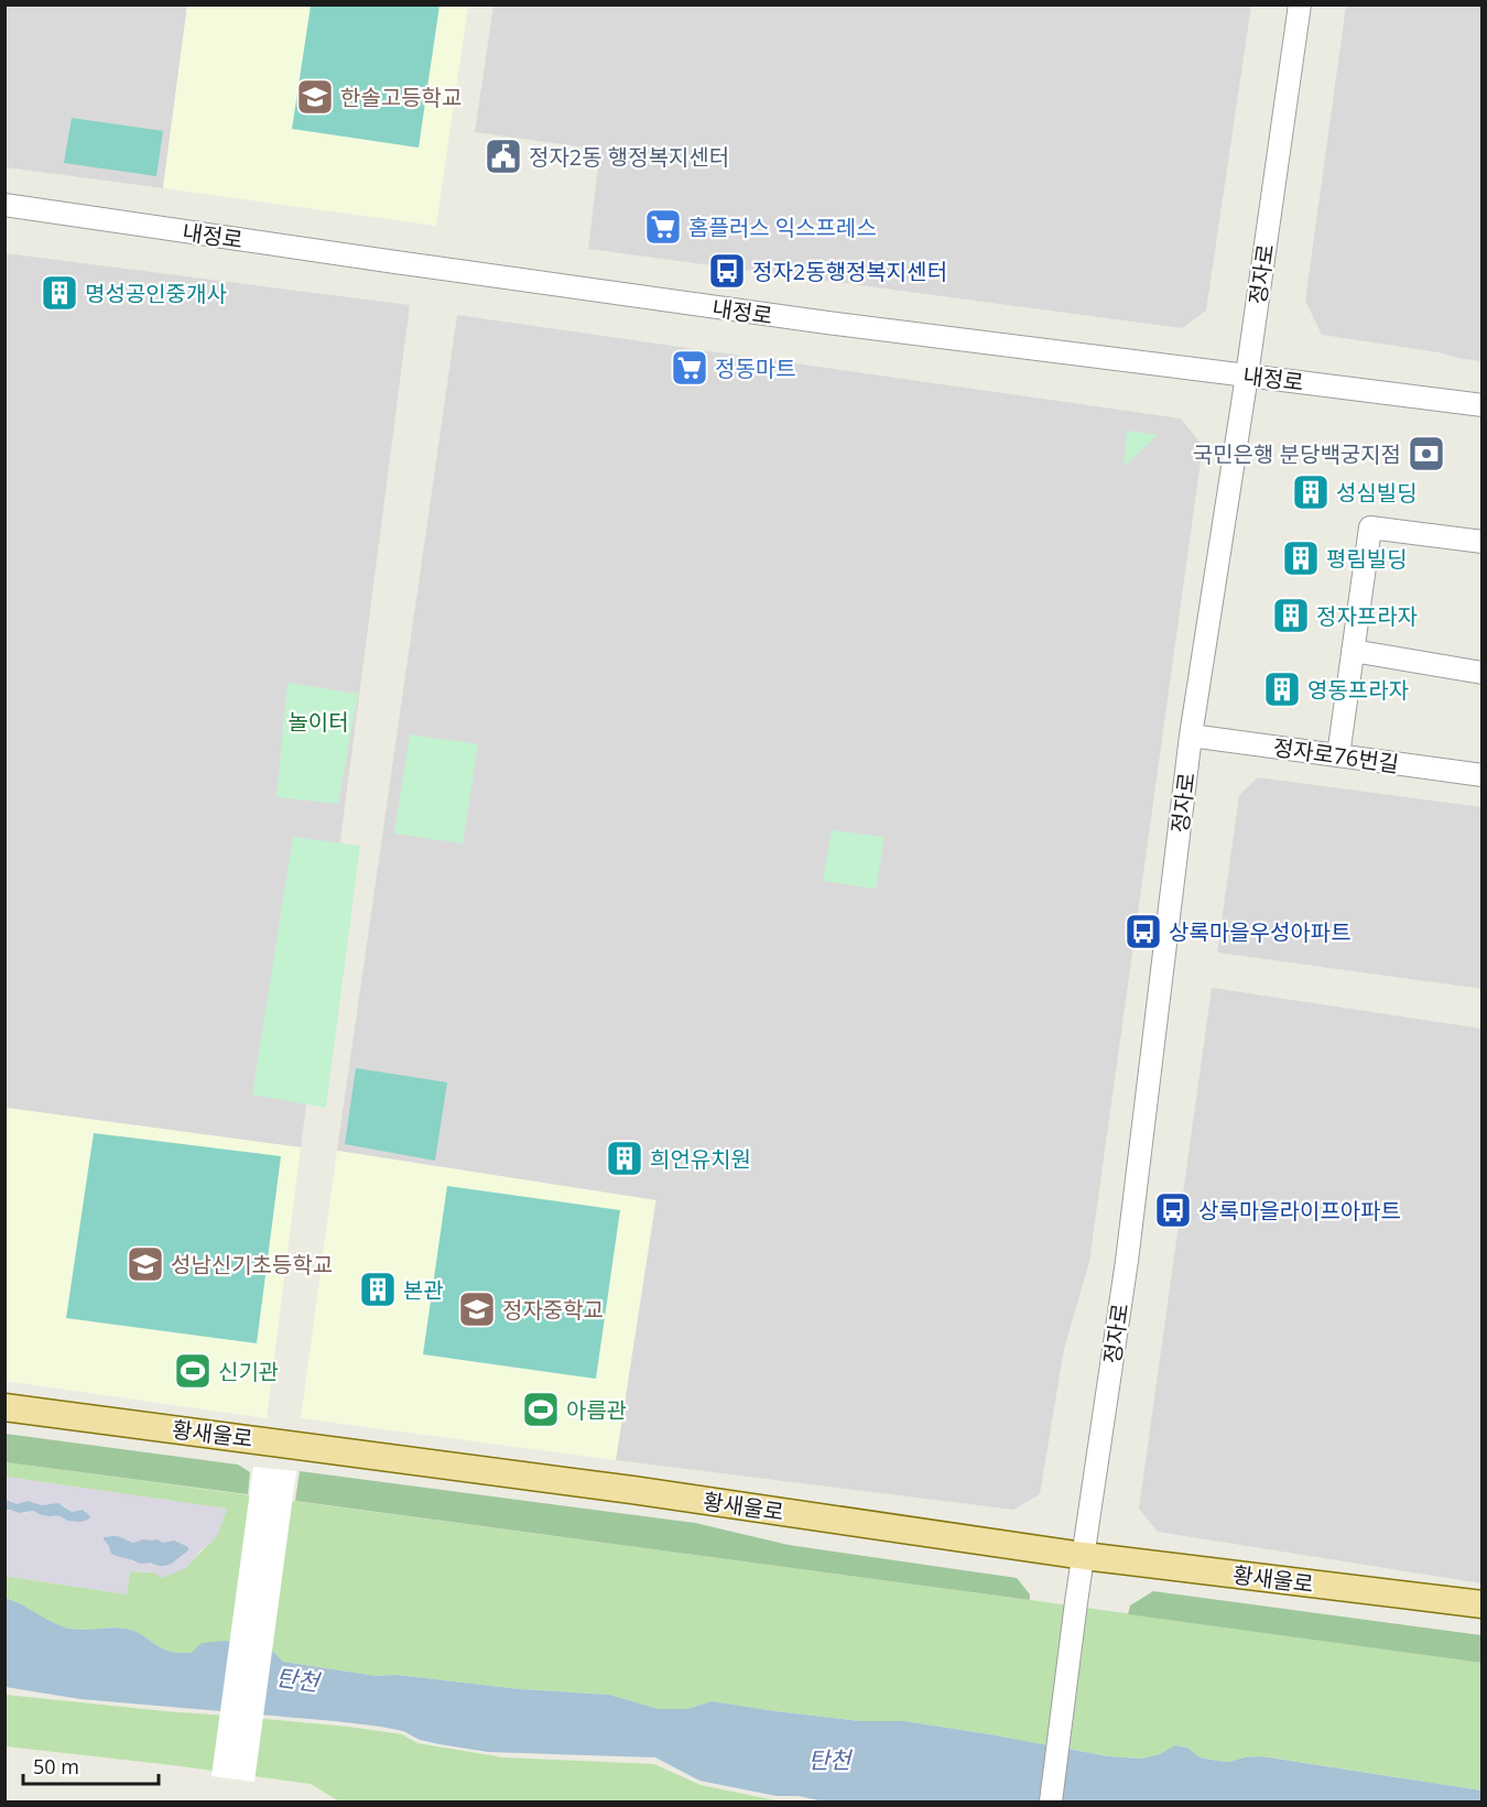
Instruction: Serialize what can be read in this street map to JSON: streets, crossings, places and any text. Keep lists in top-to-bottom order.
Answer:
{
  "streets": {
    "main road": ["황새울로"],
    "street": ["내정로", "정자로", "정자로76번길"]
  },
  "crossings": [
    ["내정로", "정자로"],
    ["정자로", "정자로76번길"],
    ["정자로", "황새울로"]
  ],
  "water": ["탄천"],
  "parks": ["놀이터"],
  "places": {
    "school or university": ["한솔고등학교", "성남신기초등학교", "정자중학교"],
    "public building": ["정자2동 행정복지센터"],
    "supermarket": ["홈플러스 익스프레스", "정동마트"],
    "bus stop": ["정자2동행정복지센터", "상록마을우성아파트", "상록마을라이프아파트"],
    "building": [
      "명성공인중개사",
      "성심빌딩",
      "평림빌딩",
      "정자프라자",
      "영동프라자",
      "희언유치원",
      "본관"
    ],
    "bank": ["국민은행 분당백궁지점"],
    "sports": ["신기관", "아름관"]
  },
  "scale_bar": "50 m"
}
